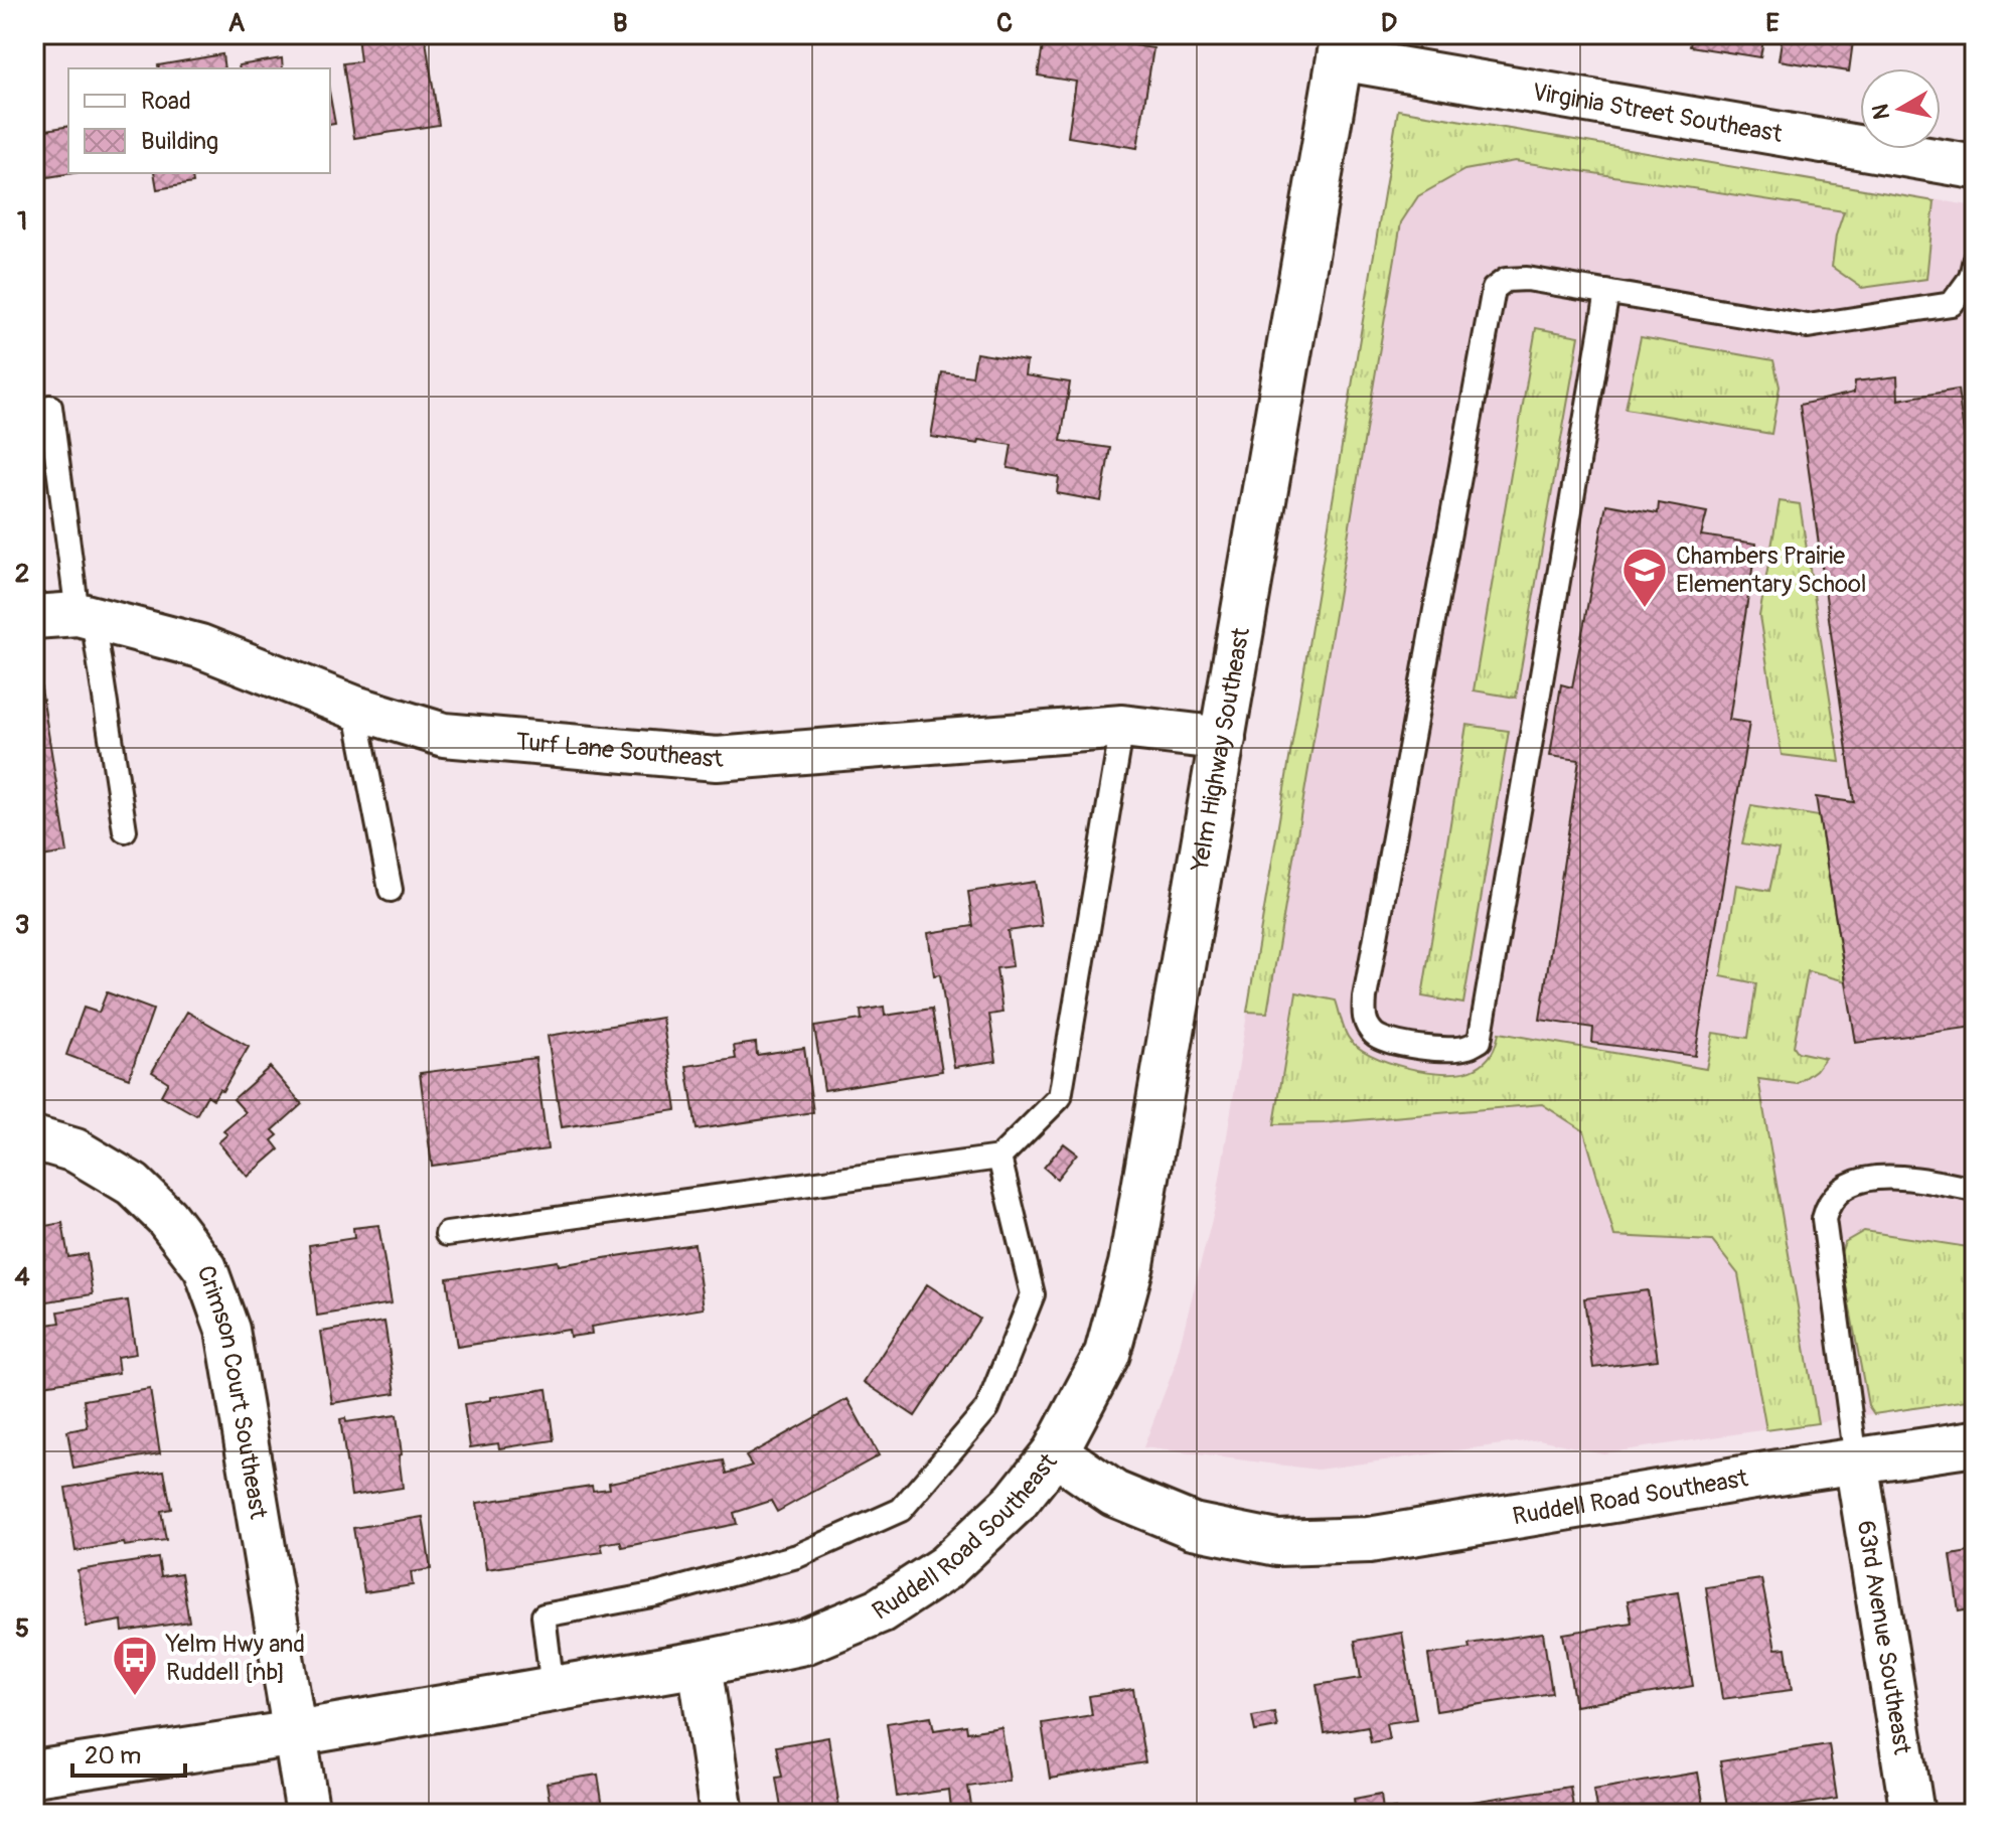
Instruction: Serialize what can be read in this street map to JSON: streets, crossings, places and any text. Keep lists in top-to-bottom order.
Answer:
{
  "streets": {
    "main road": ["Yelm Highway Southeast", "Ruddell Road Southeast"],
    "street": [
      "Virginia Street Southeast",
      "Turf Lane Southeast",
      "Crimson Court Southeast",
      "63rd Avenue Southeast"
    ]
  },
  "crossings": [
    ["Virginia Street Southeast", "Yelm Highway Southeast"],
    ["Turf Lane Southeast", "Yelm Highway Southeast"],
    ["Yelm Highway Southeast", "Ruddell Road Southeast"],
    ["Crimson Court Southeast", "Ruddell Road Southeast"],
    ["Ruddell Road Southeast", "63rd Avenue Southeast"]
  ],
  "places": {
    "school or university": ["Chambers Prairie Elementary School"],
    "bus stop": ["Yelm Hwy and Ruddell [nb]"]
  },
  "legend": ["Road", "Building"],
  "scale_bar": "20 m",
  "north": "left",
  "grid": {
    "columns": [
      "A",
      "B",
      "C",
      "D",
      "E"
    ],
    "rows": [
      "1",
      "2",
      "3",
      "4",
      "5"
    ]
  }
}
